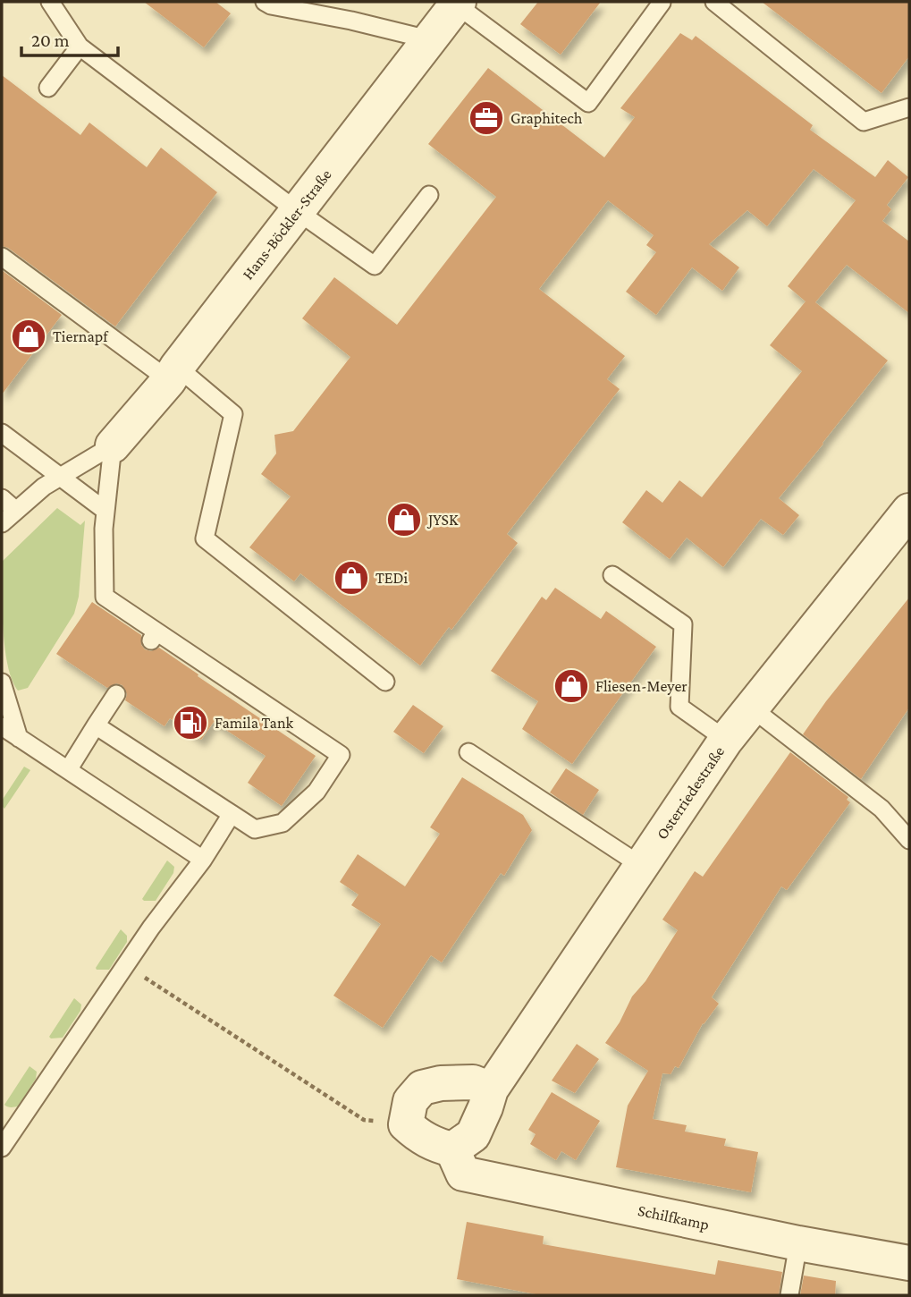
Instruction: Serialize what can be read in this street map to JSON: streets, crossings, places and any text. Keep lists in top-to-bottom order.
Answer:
{
  "streets": {
    "street": ["Hans-Böckler-Straße", "Osterriedestraße", "Schilfkamp"]
  },
  "crossings": [
    ["Osterriedestraße", "Schilfkamp"]
  ],
  "places": {
    "office": ["Graphitech"],
    "shop": [
      "Tiernapf",
      "JYSK",
      "TEDi",
      "Fliesen-Meyer"
    ],
    "fuel station": ["Famila Tank"]
  },
  "scale_bar": "20 m"
}
